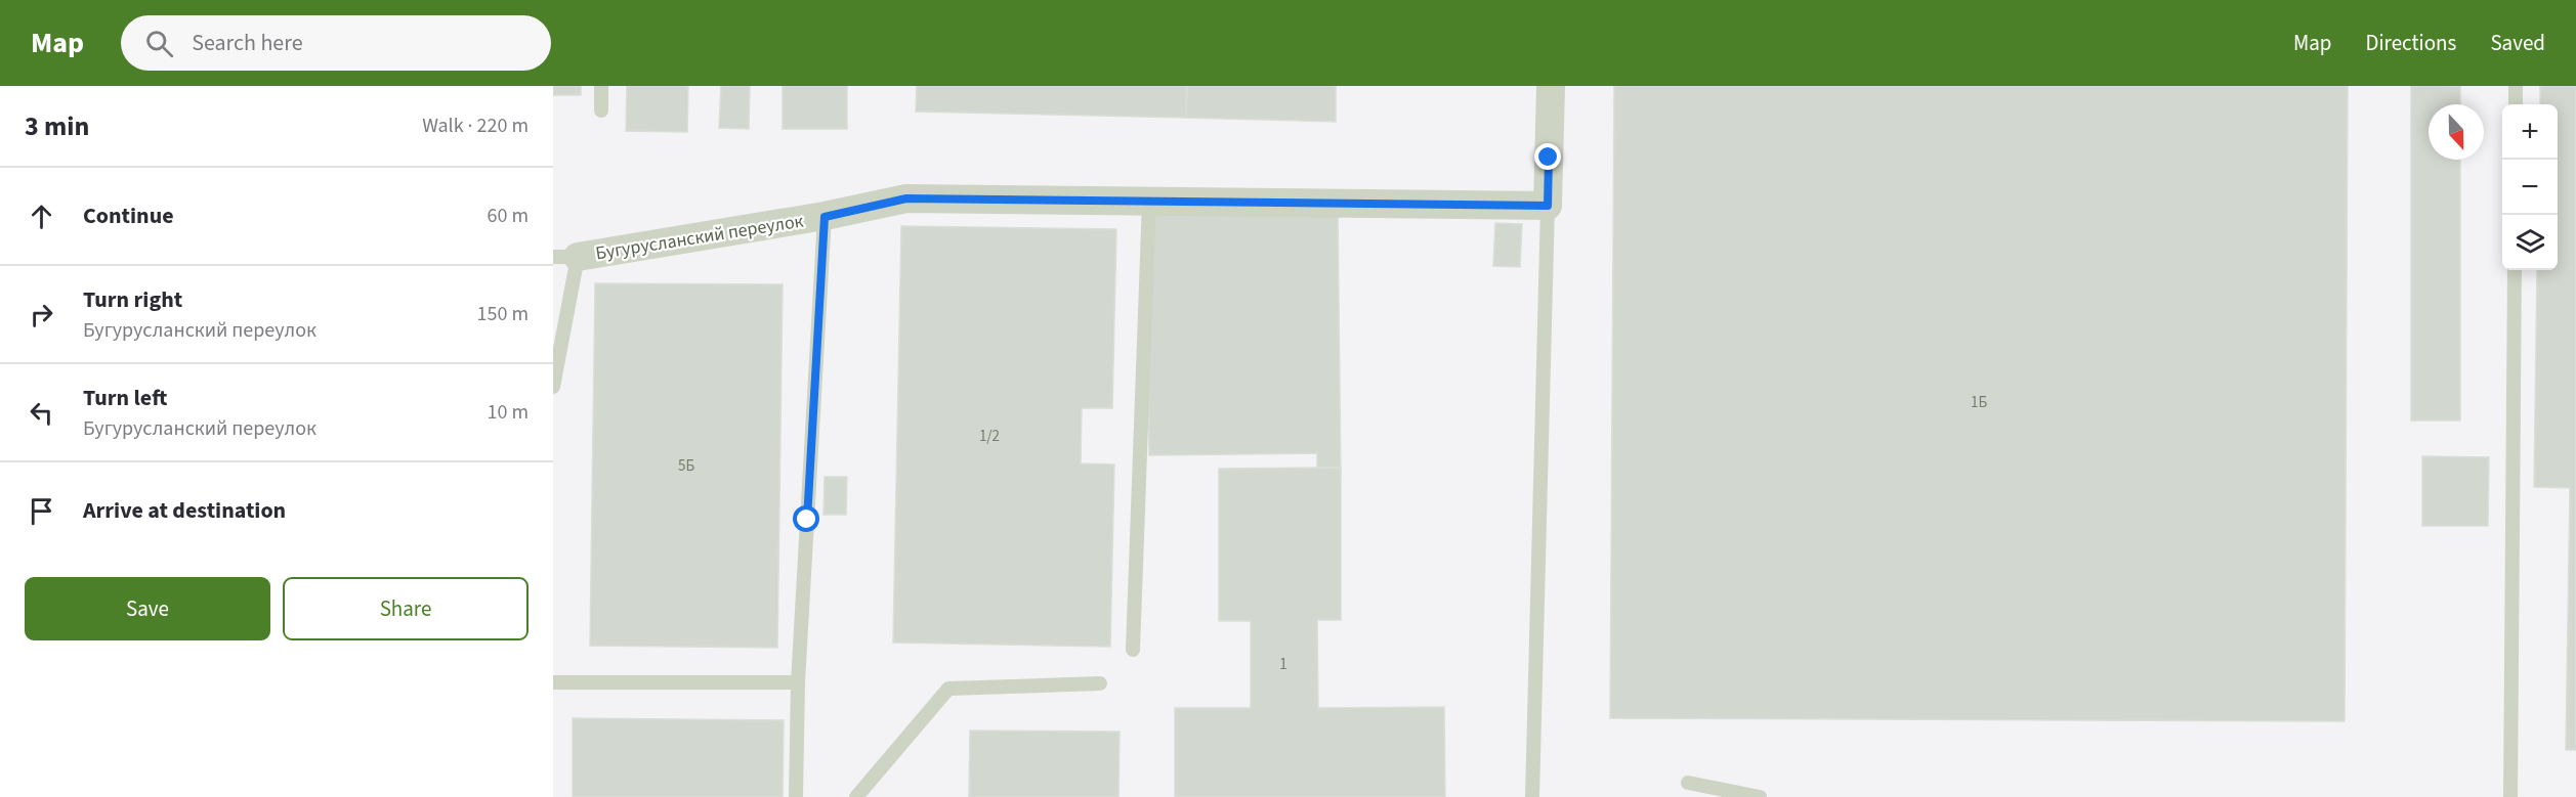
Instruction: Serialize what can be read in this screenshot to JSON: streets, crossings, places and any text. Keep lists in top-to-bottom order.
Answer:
{
  "streets": {
    "street": ["Бугурусланский переулок"]
  },
  "house_numbers": [
    "1Б",
    "1/2",
    "5Б",
    "1"
  ],
  "north": "bottom",
  "page": {
    "header": "Map",
    "search": "Search here",
    "nav": ["Map", "Directions", "Saved"],
    "heading": ["3 min", "Walk · 220 m"],
    "map_buttons": ["+", "−"],
    "list": [
      ["Continue", "60 m"],
      ["Turn right", "Бугурусланский переулок", "150 m"],
      ["Turn left", "Бугурусланский переулок", "10 m"],
      "Arrive at destination"
    ],
    "buttons": ["Save", "Share"]
  }
}
